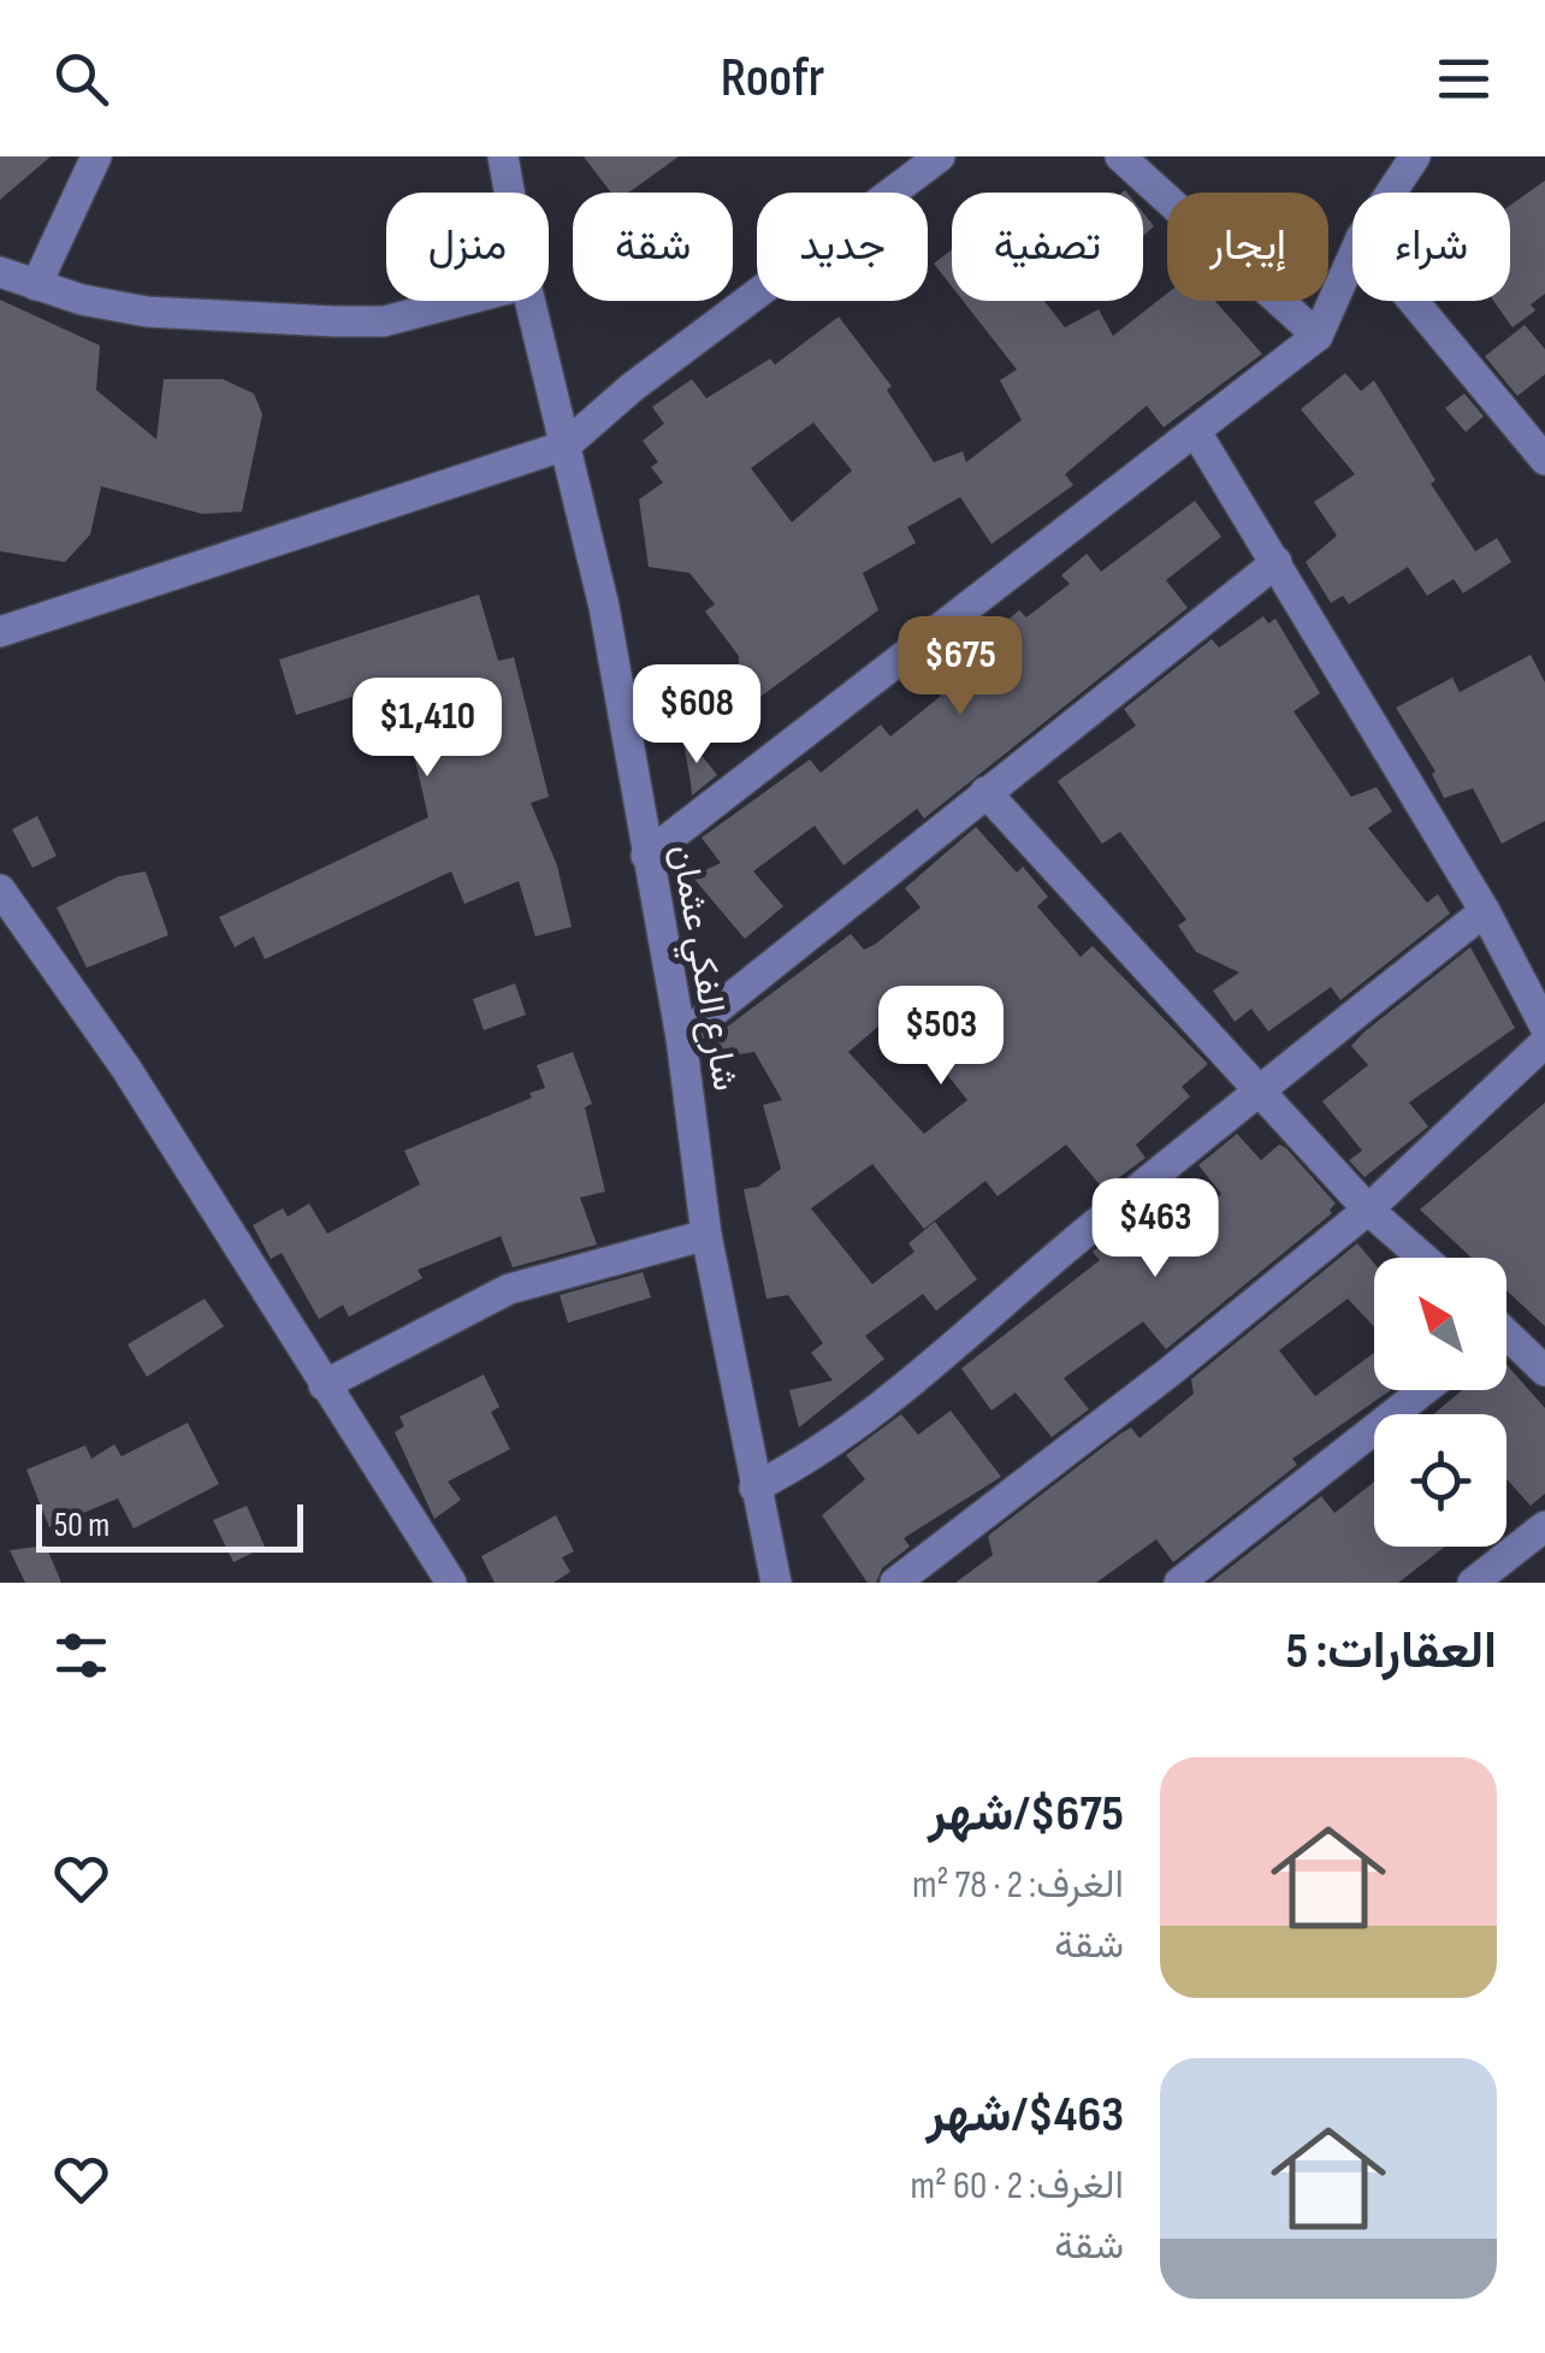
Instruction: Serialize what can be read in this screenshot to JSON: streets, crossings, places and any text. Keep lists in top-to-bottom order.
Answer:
{
  "streets": {
    "street": ["شارع الفكي عثمان"]
  },
  "scale_bar": "50 m",
  "north": "top left",
  "page": {
    "header": "Roofr",
    "chip": [
      "شراء",
      "إيجار",
      "تصفية",
      "جديد",
      "شقة",
      "منزل"
    ],
    "price": [
      "$675",
      "$608",
      "$1,410",
      "$503",
      "$463"
    ],
    "scale": "50 m",
    "heading": "العقارات: 5",
    "list": [
      {
        "name": "$675/شهر",
        "note": "الغرف: 2 · 78 m² · شقة"
      },
      {
        "name": "$463/شهر",
        "note": "الغرف: 2 · 60 m² · شقة"
      }
    ]
  }
}
